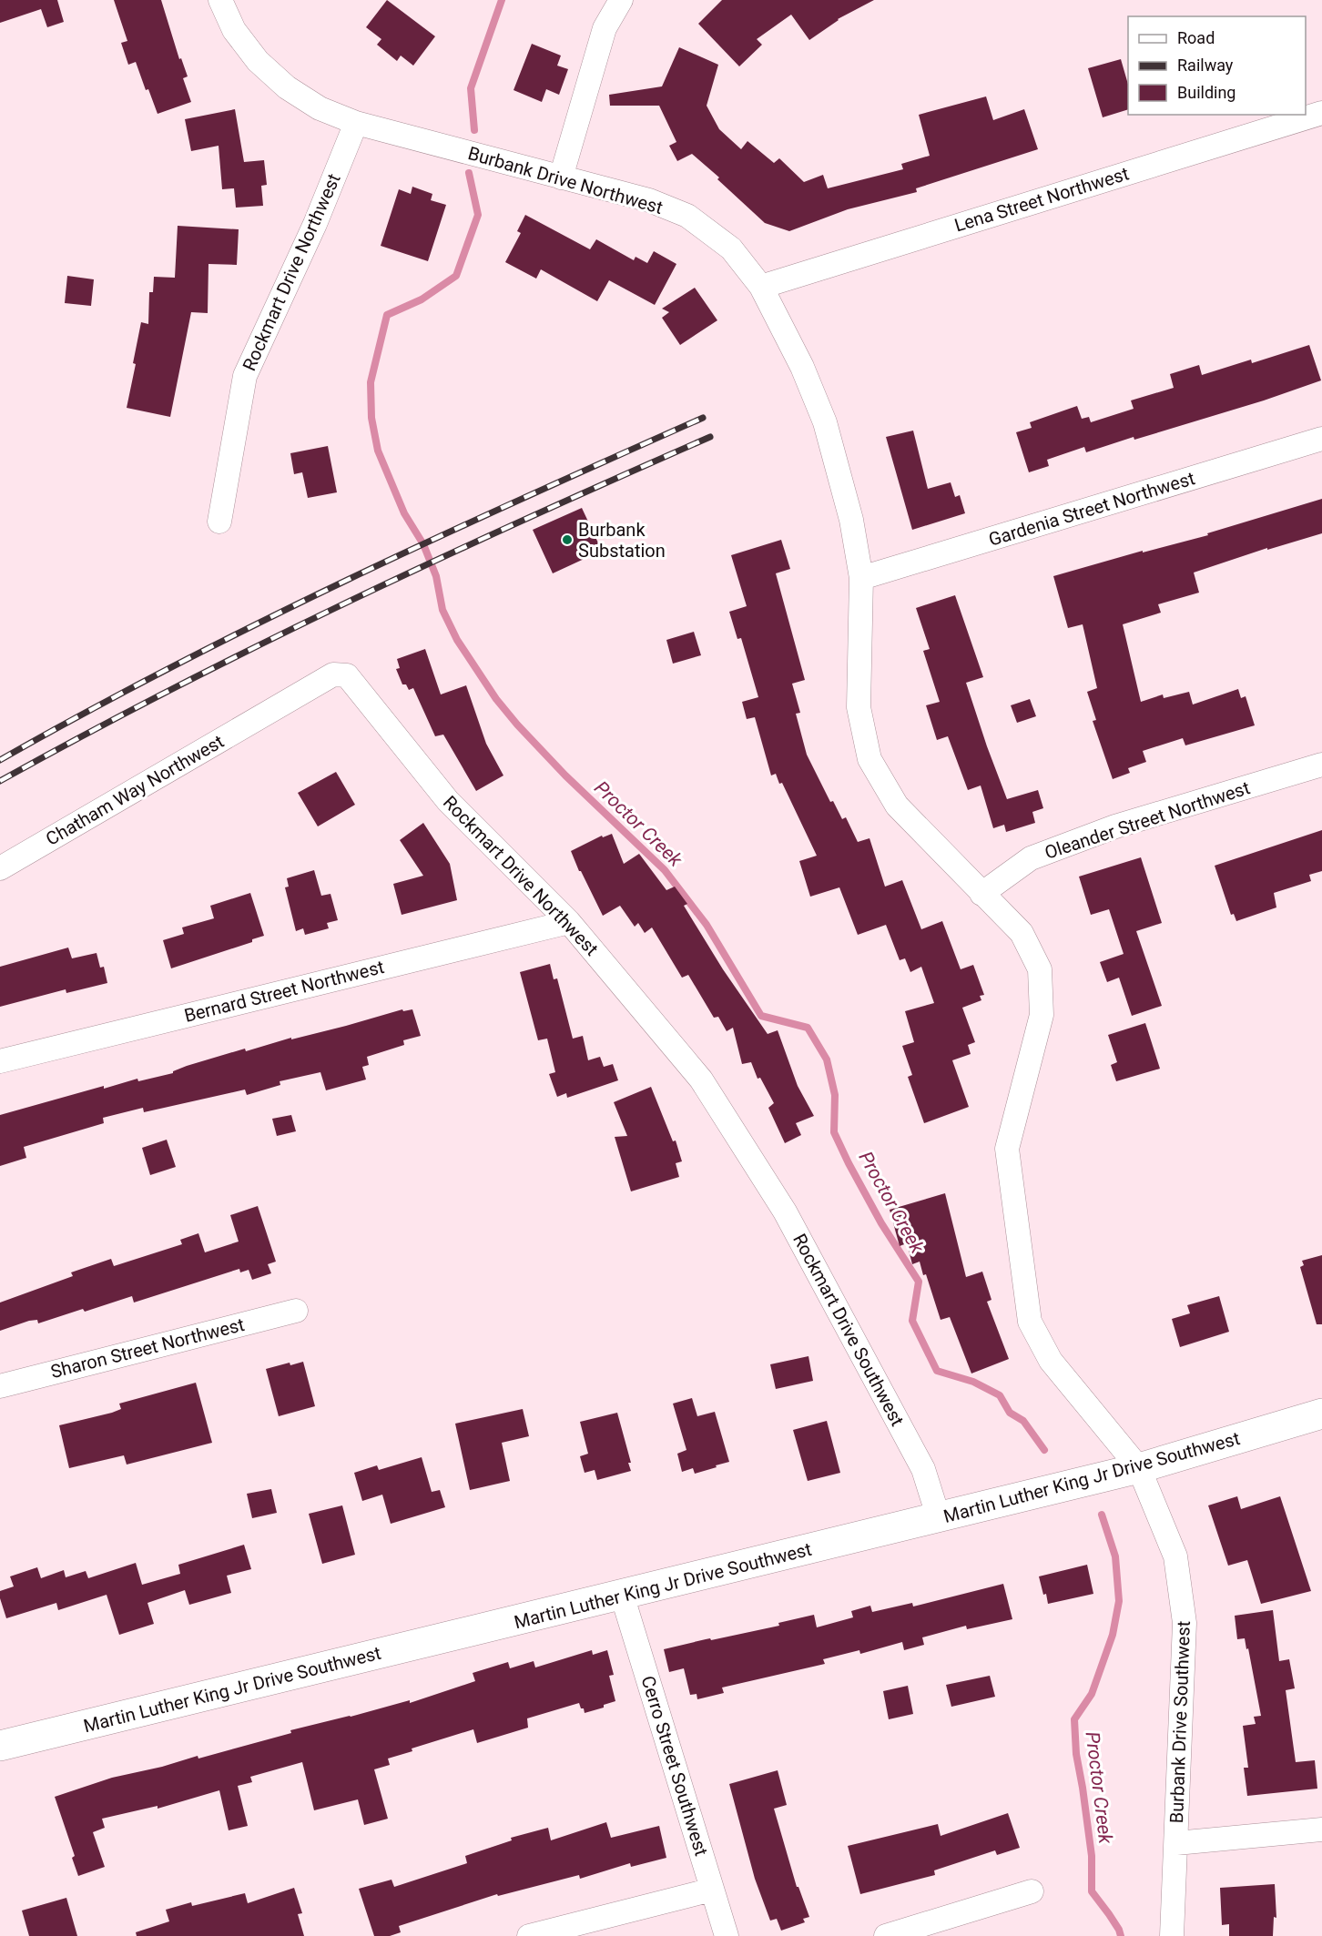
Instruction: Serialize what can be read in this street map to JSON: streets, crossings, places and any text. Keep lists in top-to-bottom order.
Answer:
{
  "streets": {
    "main road": ["Martin Luther King Jr Drive Southwest"],
    "street": [
      "Burbank Drive Northwest",
      "Lena Street Northwest",
      "Rockmart Drive Northwest",
      "Gardenia Street Northwest",
      "Chatham Way Northwest",
      "Oleander Street Northwest",
      "Bernard Street Northwest",
      "Rockmart Drive Southwest",
      "Sharon Street Northwest",
      "Burbank Drive Southwest",
      "Cerro Street Southwest"
    ]
  },
  "crossings": [
    ["Burbank Drive Northwest", "Lena Street Northwest"],
    ["Burbank Drive Northwest", "Rockmart Drive Northwest"],
    ["Burbank Drive Northwest", "Gardenia Street Northwest"],
    ["Burbank Drive Northwest", "Oleander Street Northwest"],
    ["Burbank Drive Northwest", "Burbank Drive Southwest"],
    ["Rockmart Drive Northwest", "Chatham Way Northwest"],
    ["Rockmart Drive Northwest", "Bernard Street Northwest"],
    ["Rockmart Drive Northwest", "Rockmart Drive Southwest"],
    ["Rockmart Drive Southwest", "Martin Luther King Jr Drive Southwest"],
    ["Martin Luther King Jr Drive Southwest", "Burbank Drive Southwest"],
    ["Martin Luther King Jr Drive Southwest", "Cerro Street Southwest"]
  ],
  "water": ["Proctor Creek"],
  "places": ["Burbank Substation"],
  "legend": ["Road", "Railway", "Building"]
}
